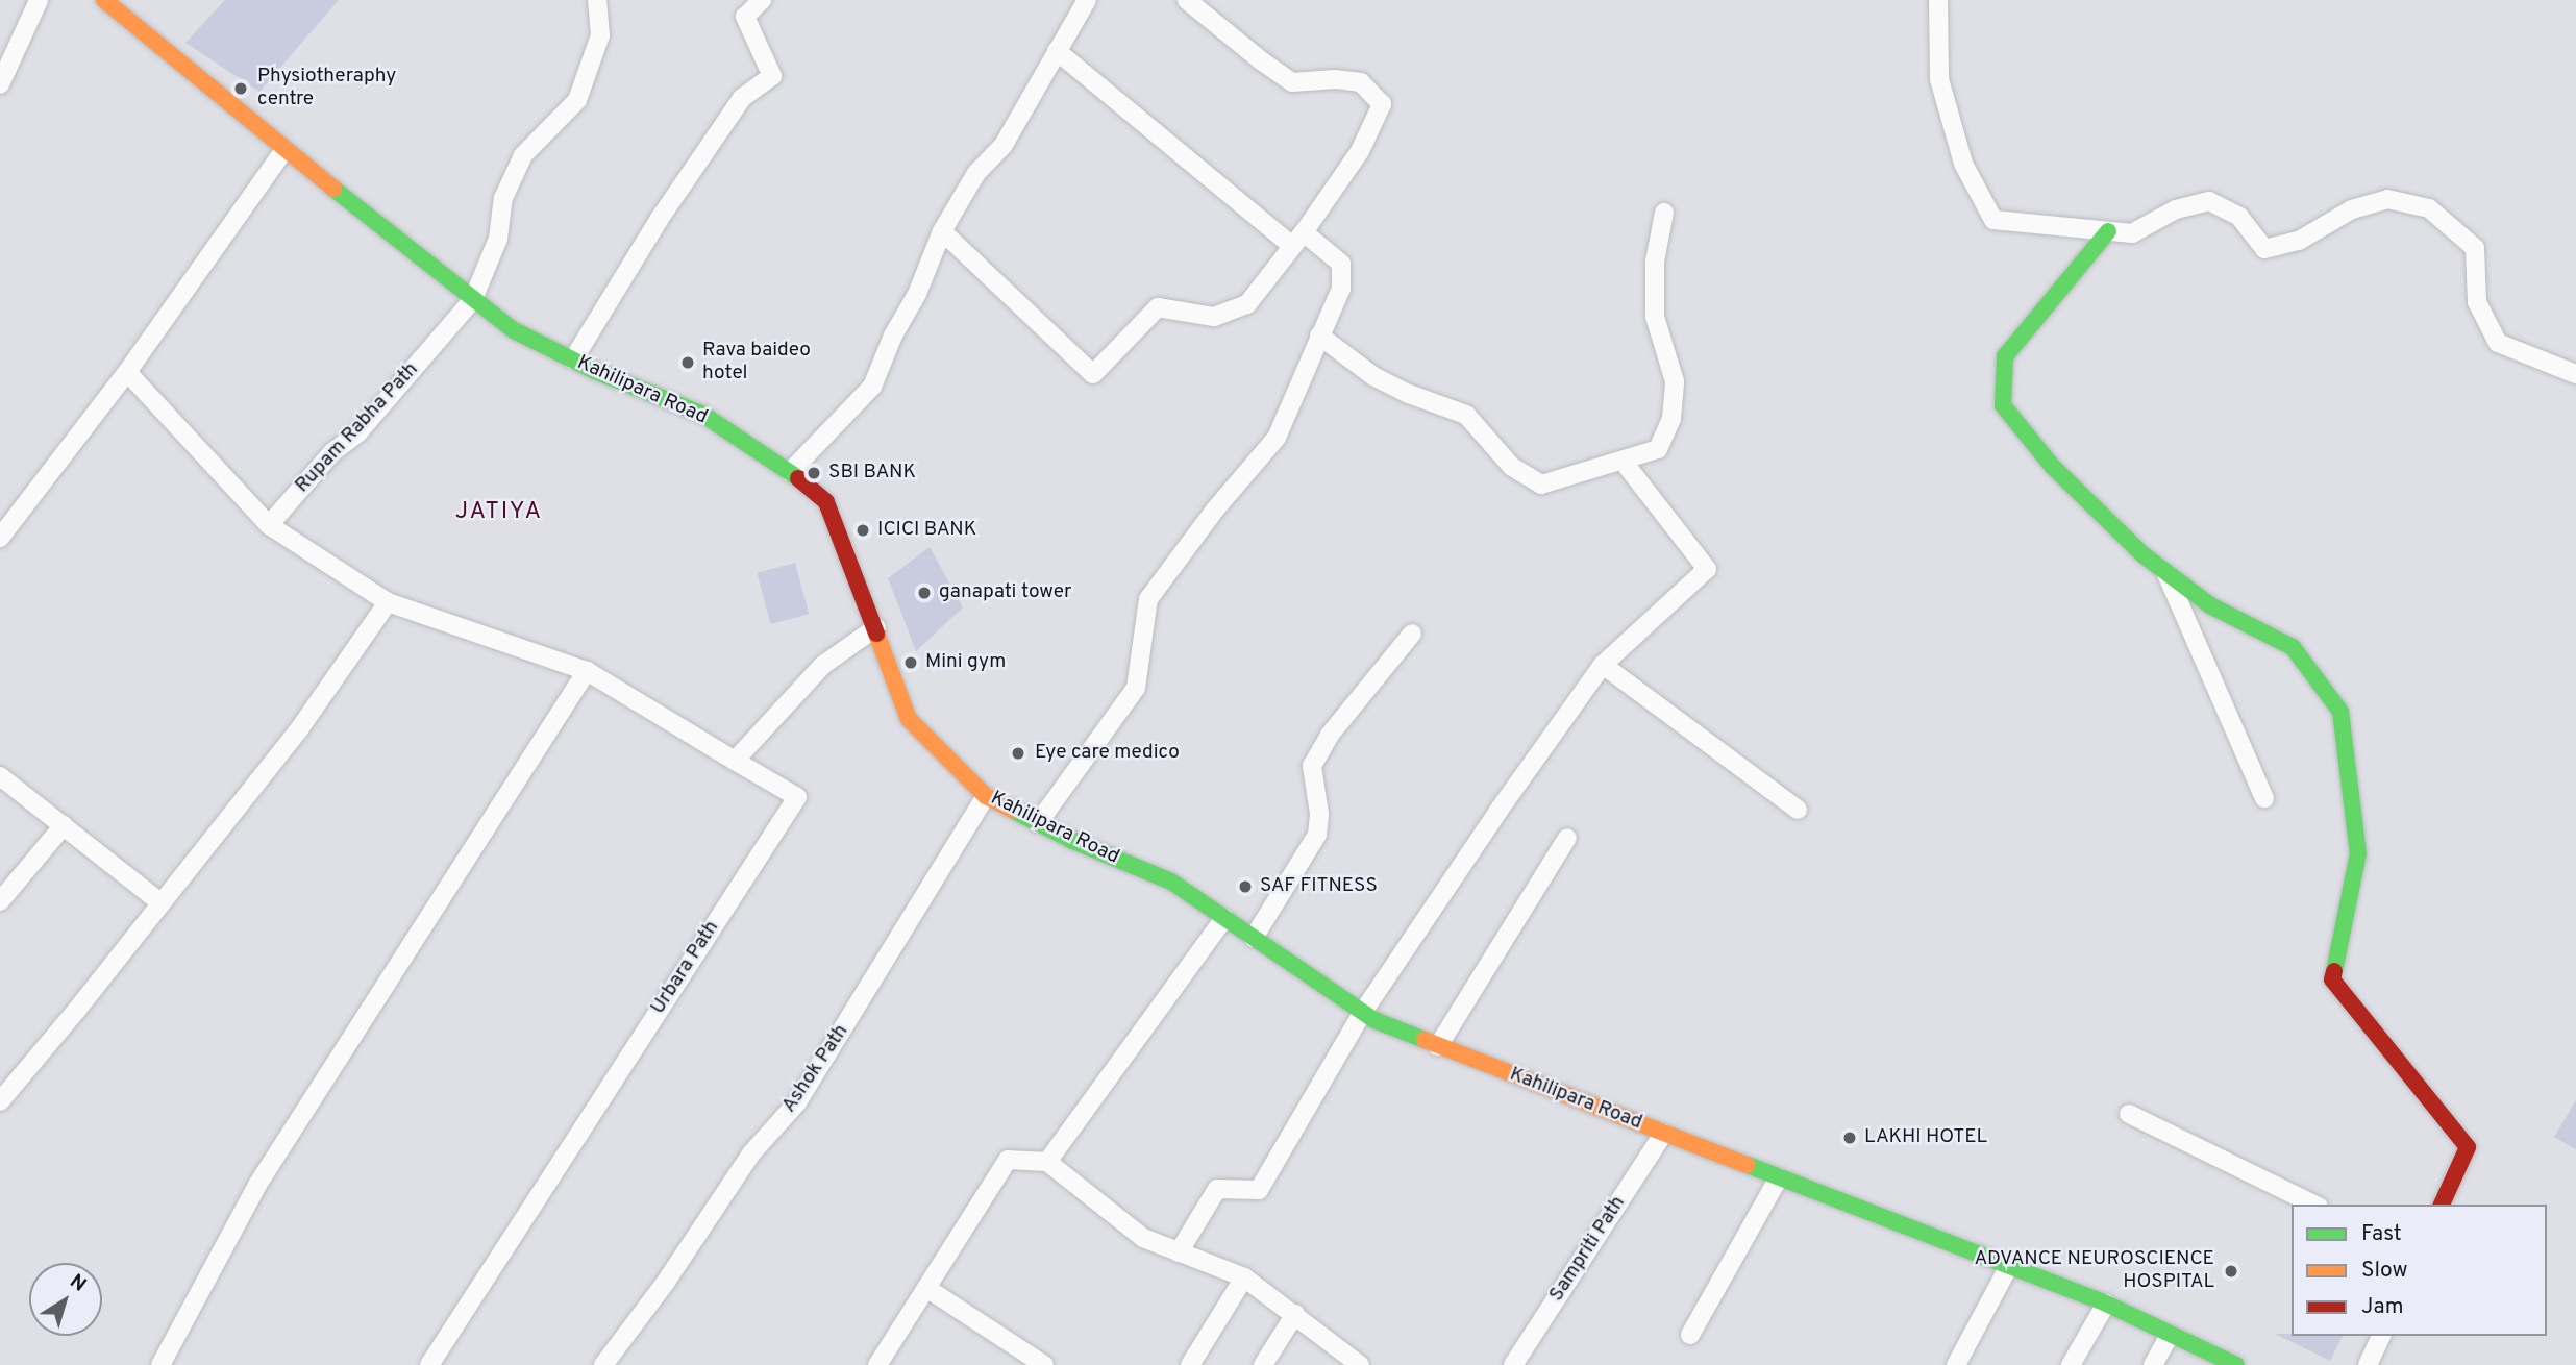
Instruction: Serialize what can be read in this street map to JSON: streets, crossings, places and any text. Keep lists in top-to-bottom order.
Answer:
{
  "streets": {
    "main road": ["Kahilipara Road"],
    "street": [
      "Rupam Rabha Path",
      "Urbara Path",
      "Ashok Path",
      "Sampriti Path"
    ]
  },
  "crossings": [
    ["Kahilipara Road", "Rupam Rabha Path"],
    ["Kahilipara Road", "Ashok Path"],
    ["Kahilipara Road", "Sampriti Path"]
  ],
  "districts": ["JATIYA"],
  "places": [
    "Physiotheraphy centre",
    "Rava baideo hotel",
    "SBI BANK",
    "ICICI BANK",
    "ganapati tower",
    "Mini gym",
    "Eye care medico",
    "SAF FITNESS",
    "LAKHI HOTEL",
    "ADVANCE NEUROSCIENCE HOSPITAL"
  ],
  "legend": ["Fast", "Slow", "Jam"],
  "north": "top right"
}
